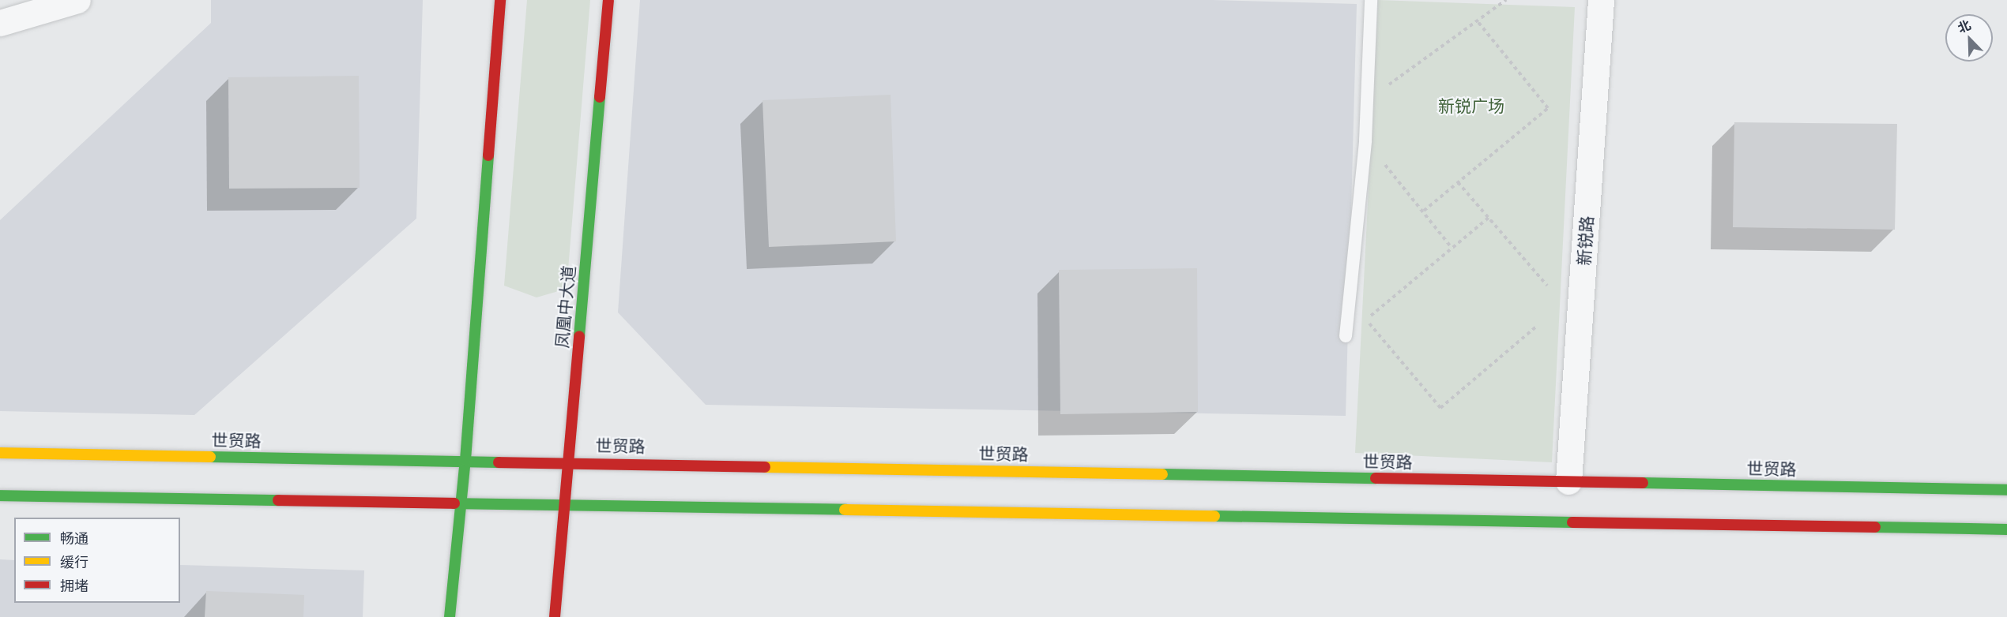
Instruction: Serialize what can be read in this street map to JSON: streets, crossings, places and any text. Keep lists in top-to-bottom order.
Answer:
{
  "streets": {
    "main road": ["凤凰中大道", "世贸路"],
    "street": ["新锐路"]
  },
  "crossings": [
    ["新锐路", "世贸路"],
    ["凤凰中大道", "世贸路"]
  ],
  "parks": ["新锐广场"],
  "legend": ["畅通", "缓行", "拥堵"],
  "north": "top left"
}
